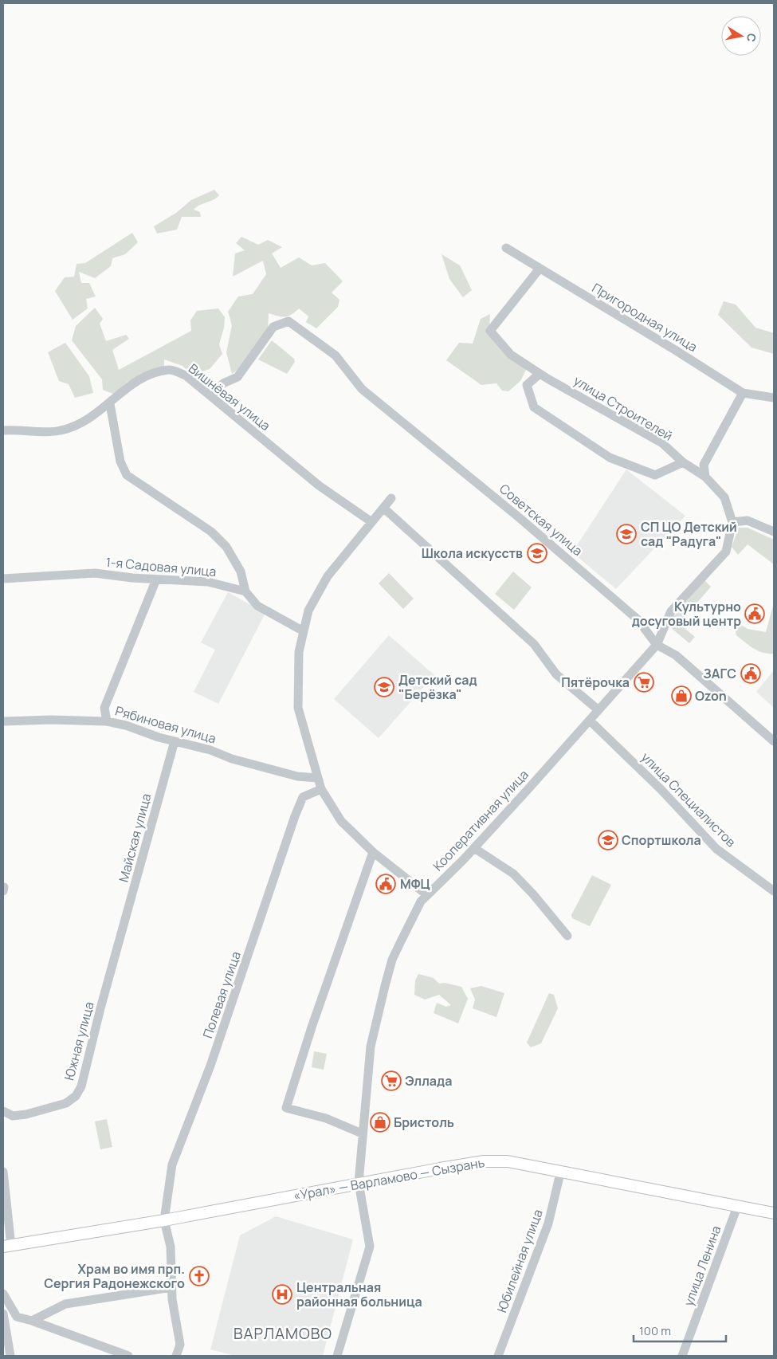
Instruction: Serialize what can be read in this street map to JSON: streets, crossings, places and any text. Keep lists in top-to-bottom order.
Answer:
{
  "streets": {
    "main road": ["«Урал» — Варламово — Сызрань"],
    "street": [
      "Пригородная улица",
      "Вишнёвая улица",
      "улица Строителей",
      "Советская улица",
      "1-я Садовая улица",
      "Рябиновая улица",
      "улица Специалистов",
      "Кооперативная улица",
      "Майская улица",
      "Полевая улица",
      "Южная улица",
      "Юбилейная улица",
      "улица Ленина"
    ]
  },
  "crossings": [
    ["Пригородная улица", "улица Строителей"],
    ["Вишнёвая улица", "Советская улица"],
    ["улица Строителей", "Кооперативная улица"],
    ["Советская улица", "Кооперативная улица"],
    ["Рябиновая улица", "Майская улица"],
    ["улица Специалистов", "Кооперативная улица"],
    ["Кооперативная улица", "«Урал» — Варламово — Сызрань"],
    ["Майская улица", "Южная улица"],
    ["Полевая улица", "«Урал» — Варламово — Сызрань"],
    ["«Урал» — Варламово — Сызрань", "Юбилейная улица"],
    ["«Урал» — Варламово — Сызрань", "улица Ленина"]
  ],
  "districts": ["ВАРЛАМОВО"],
  "places": {
    "school or university": [
      "СП ЦО Детский сад \"Радуга\"",
      "Школа искусств",
      "Детский сад \"Берёзка\"",
      "Спортшкола"
    ],
    "public building": ["Культурно досуговый центр", "ЗАГС", "МФЦ"],
    "supermarket": ["Пятёрочка", "Эллада"],
    "shop": ["Ozon", "Бристоль"],
    "church": ["Храм во имя прп. Сергия Радонежского"],
    "hospital": ["Центральная районная больница"]
  },
  "scale_bar": "100 m",
  "north": "right"
}
